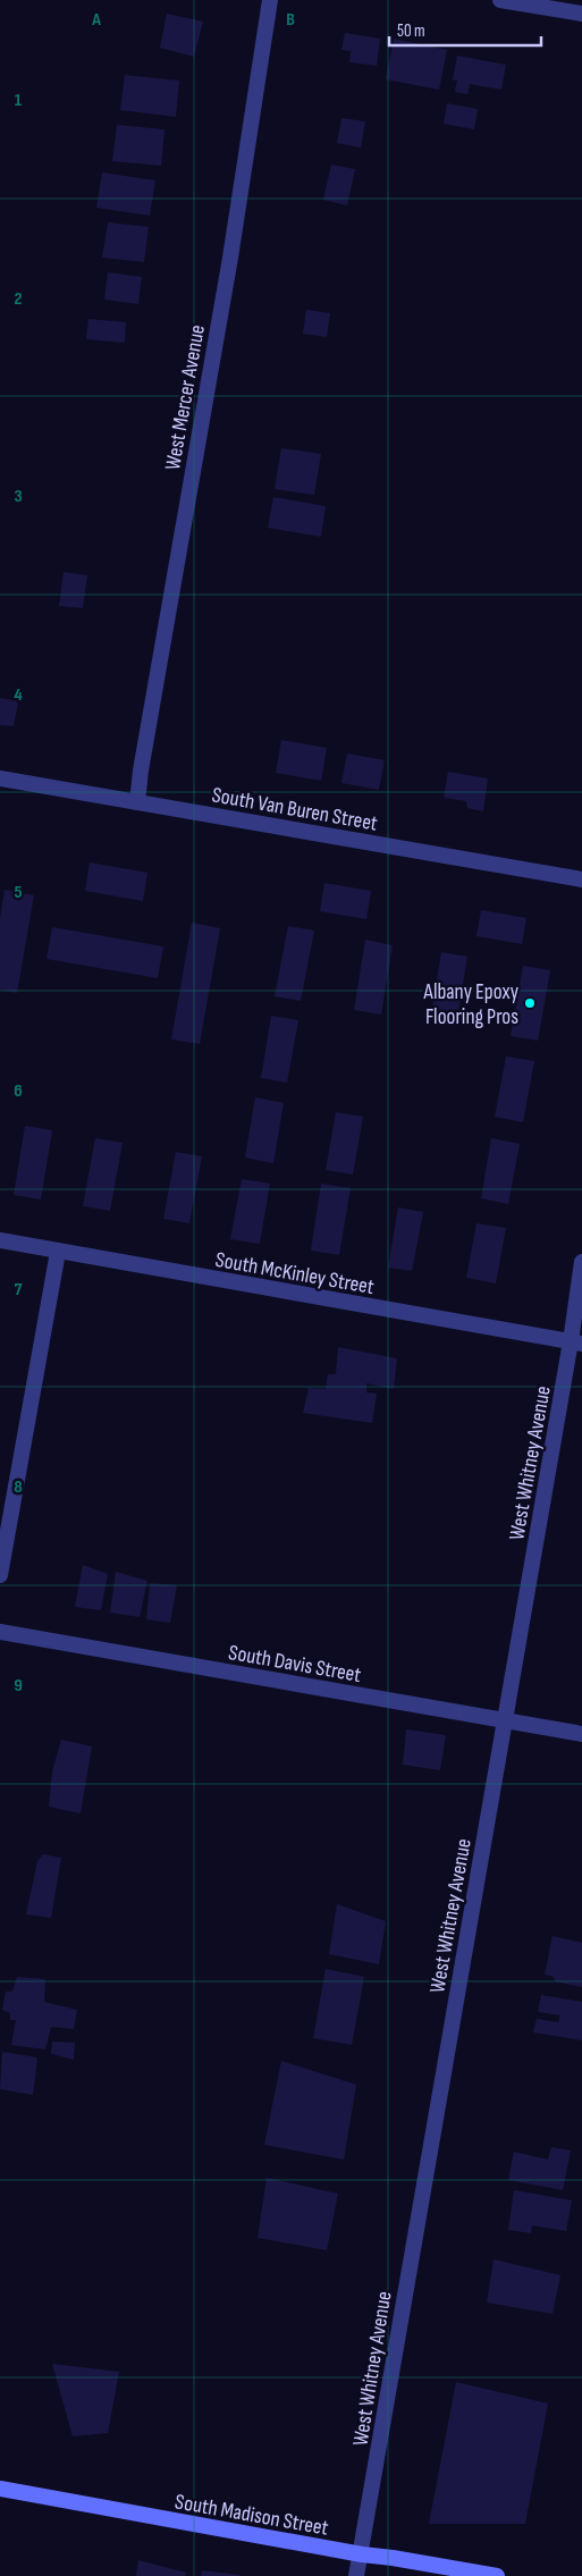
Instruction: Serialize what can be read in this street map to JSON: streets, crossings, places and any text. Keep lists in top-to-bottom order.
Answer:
{
  "streets": {
    "main road": ["South Madison Street"],
    "street": [
      "West Mercer Avenue",
      "South Van Buren Street",
      "South McKinley Street",
      "West Whitney Avenue",
      "South Davis Street"
    ]
  },
  "crossings": [
    ["West Mercer Avenue", "South Van Buren Street"],
    ["South McKinley Street", "West Whitney Avenue"],
    ["West Whitney Avenue", "South Davis Street"],
    ["West Whitney Avenue", "South Madison Street"]
  ],
  "places": ["Albany Epoxy Flooring Pros"],
  "scale_bar": "50 m",
  "grid": {
    "columns": ["A", "B"],
    "rows": [
      "1",
      "2",
      "3",
      "4",
      "5",
      "6",
      "7",
      "8",
      "9"
    ]
  }
}
